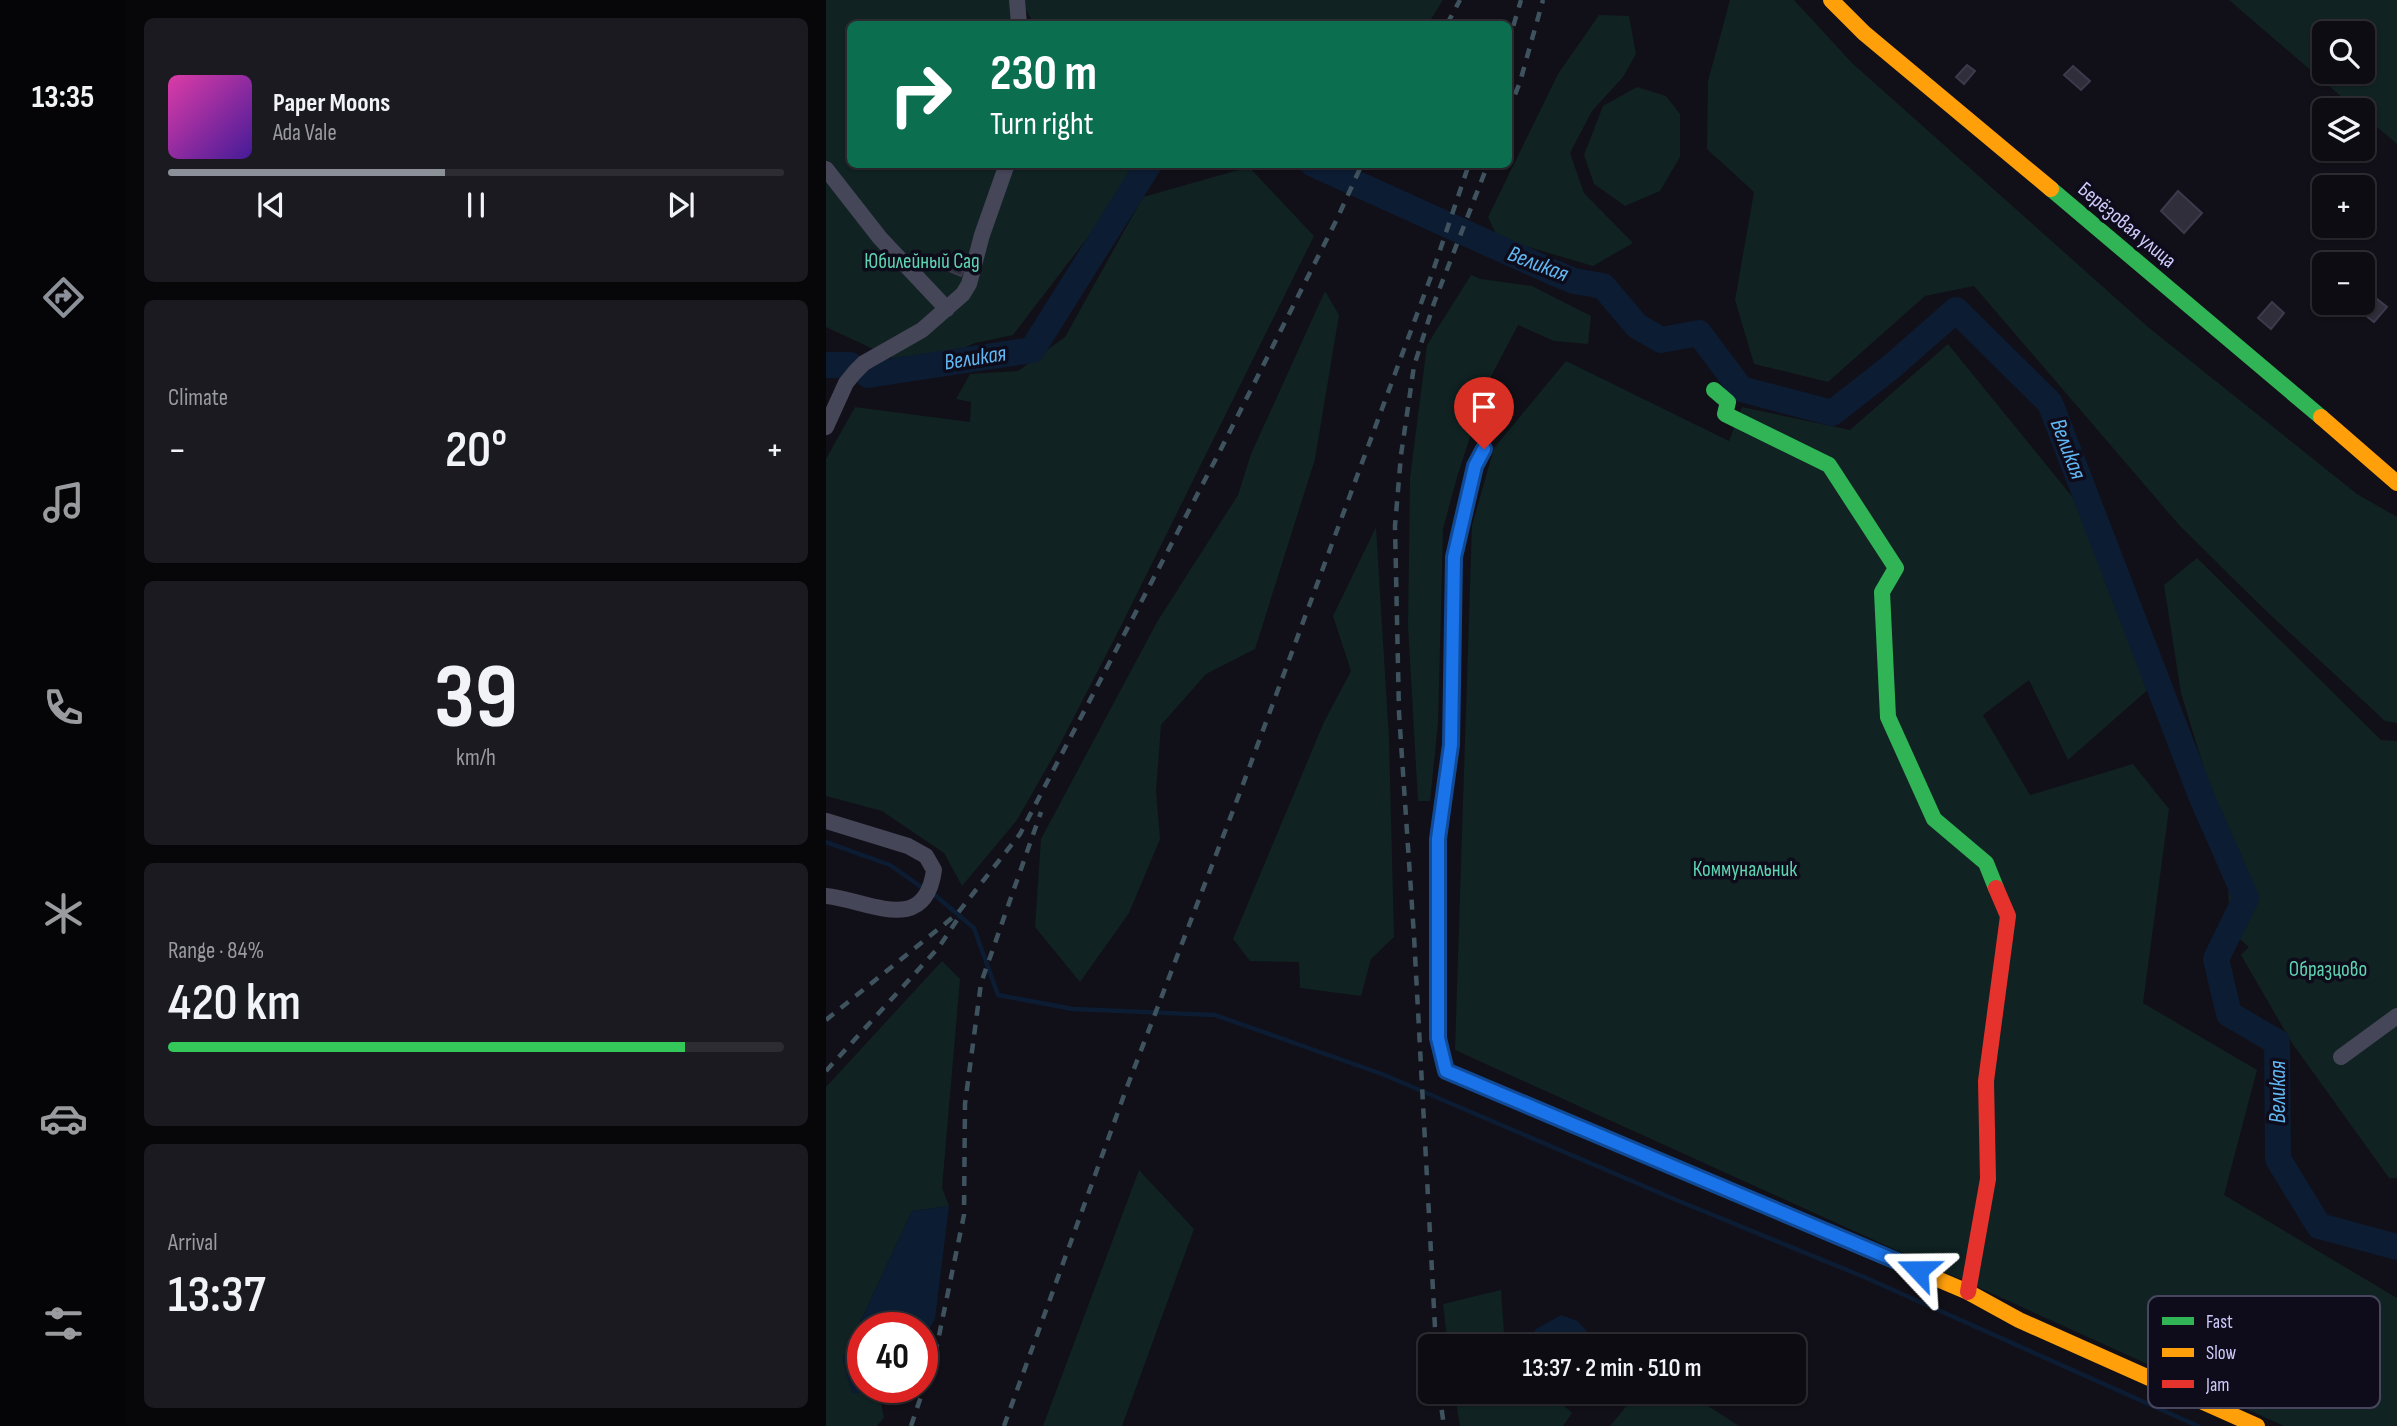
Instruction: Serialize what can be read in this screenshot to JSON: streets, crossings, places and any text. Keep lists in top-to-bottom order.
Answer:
{
  "streets": {
    "street": ["Берёзовая улица"]
  },
  "water": ["Великая"],
  "parks": ["Юбилейный Сад", "Коммунальник", "Образцово"],
  "legend": ["Fast", "Slow", "Jam"],
  "page": {
    "tabs": "13:35",
    "map_buttons": ["+", "−"],
    "turn": ["230 m", "Turn right"],
    "song": ["Paper Moons", "Ada Vale"],
    "tile": [
      "Climate",
      ["39", "km/h"],
      ["Range · 84%", "420 km"],
      ["Arrival", "13:37"]
    ],
    "heat": ["−", "20°", "+"],
    "limit": "40",
    "trip": "13:37 · 2 min · 510 m"
  }
}
